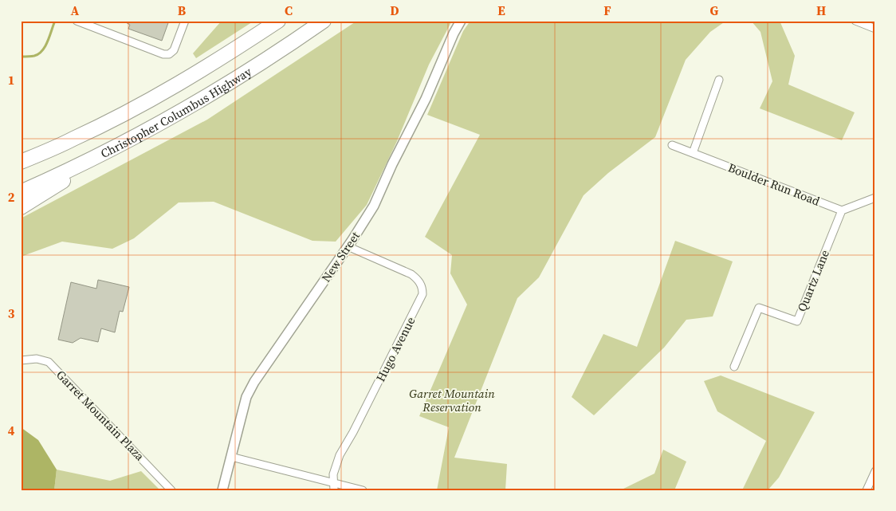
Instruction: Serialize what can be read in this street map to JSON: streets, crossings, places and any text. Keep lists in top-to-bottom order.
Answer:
{
  "streets": {
    "highway": ["Christopher Columbus Highway"],
    "street": [
      "Boulder Run Road",
      "New Street",
      "Quartz Lane",
      "Hugo Avenue",
      "Garret Mountain Plaza"
    ]
  },
  "crossings": [
    ["Boulder Run Road", "Quartz Lane"],
    ["New Street", "Hugo Avenue"]
  ],
  "parks": ["Garret Mountain Reservation"],
  "grid": {
    "columns": [
      "A",
      "B",
      "C",
      "D",
      "E",
      "F",
      "G",
      "H"
    ],
    "rows": [
      "1",
      "2",
      "3",
      "4"
    ]
  }
}
